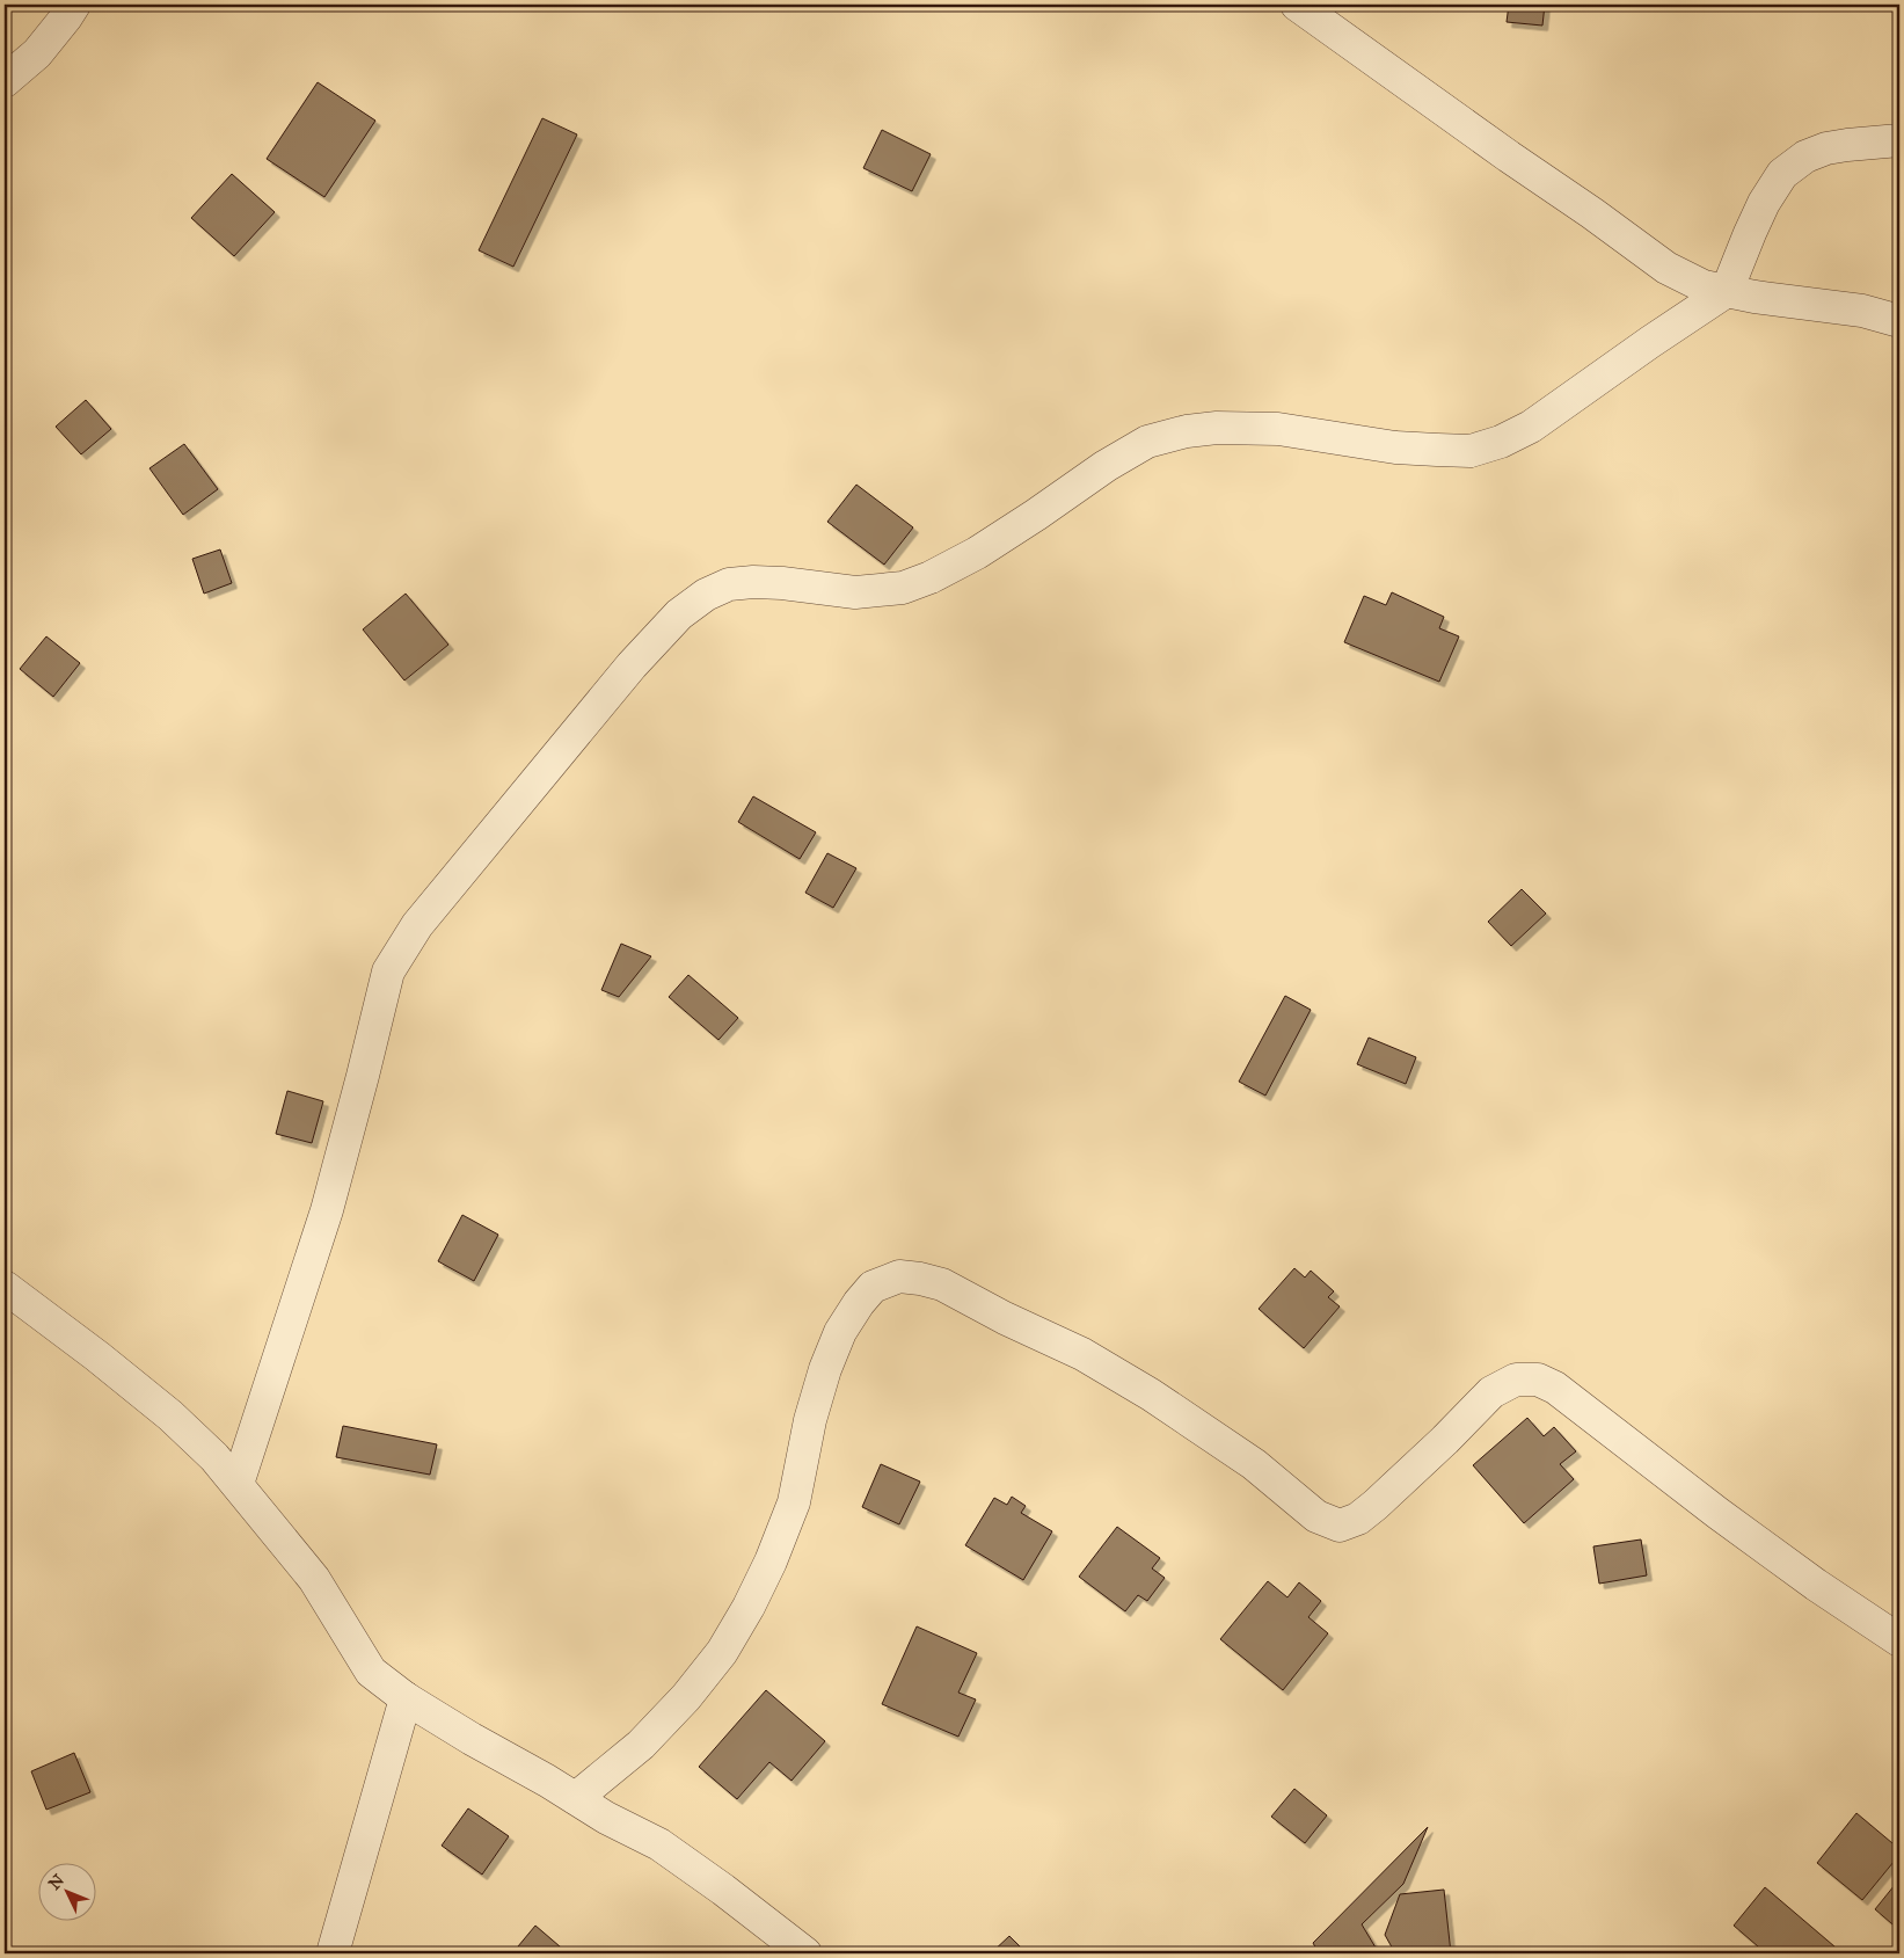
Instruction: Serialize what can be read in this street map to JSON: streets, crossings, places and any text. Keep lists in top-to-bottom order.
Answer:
{
  "north": "top left"
}
